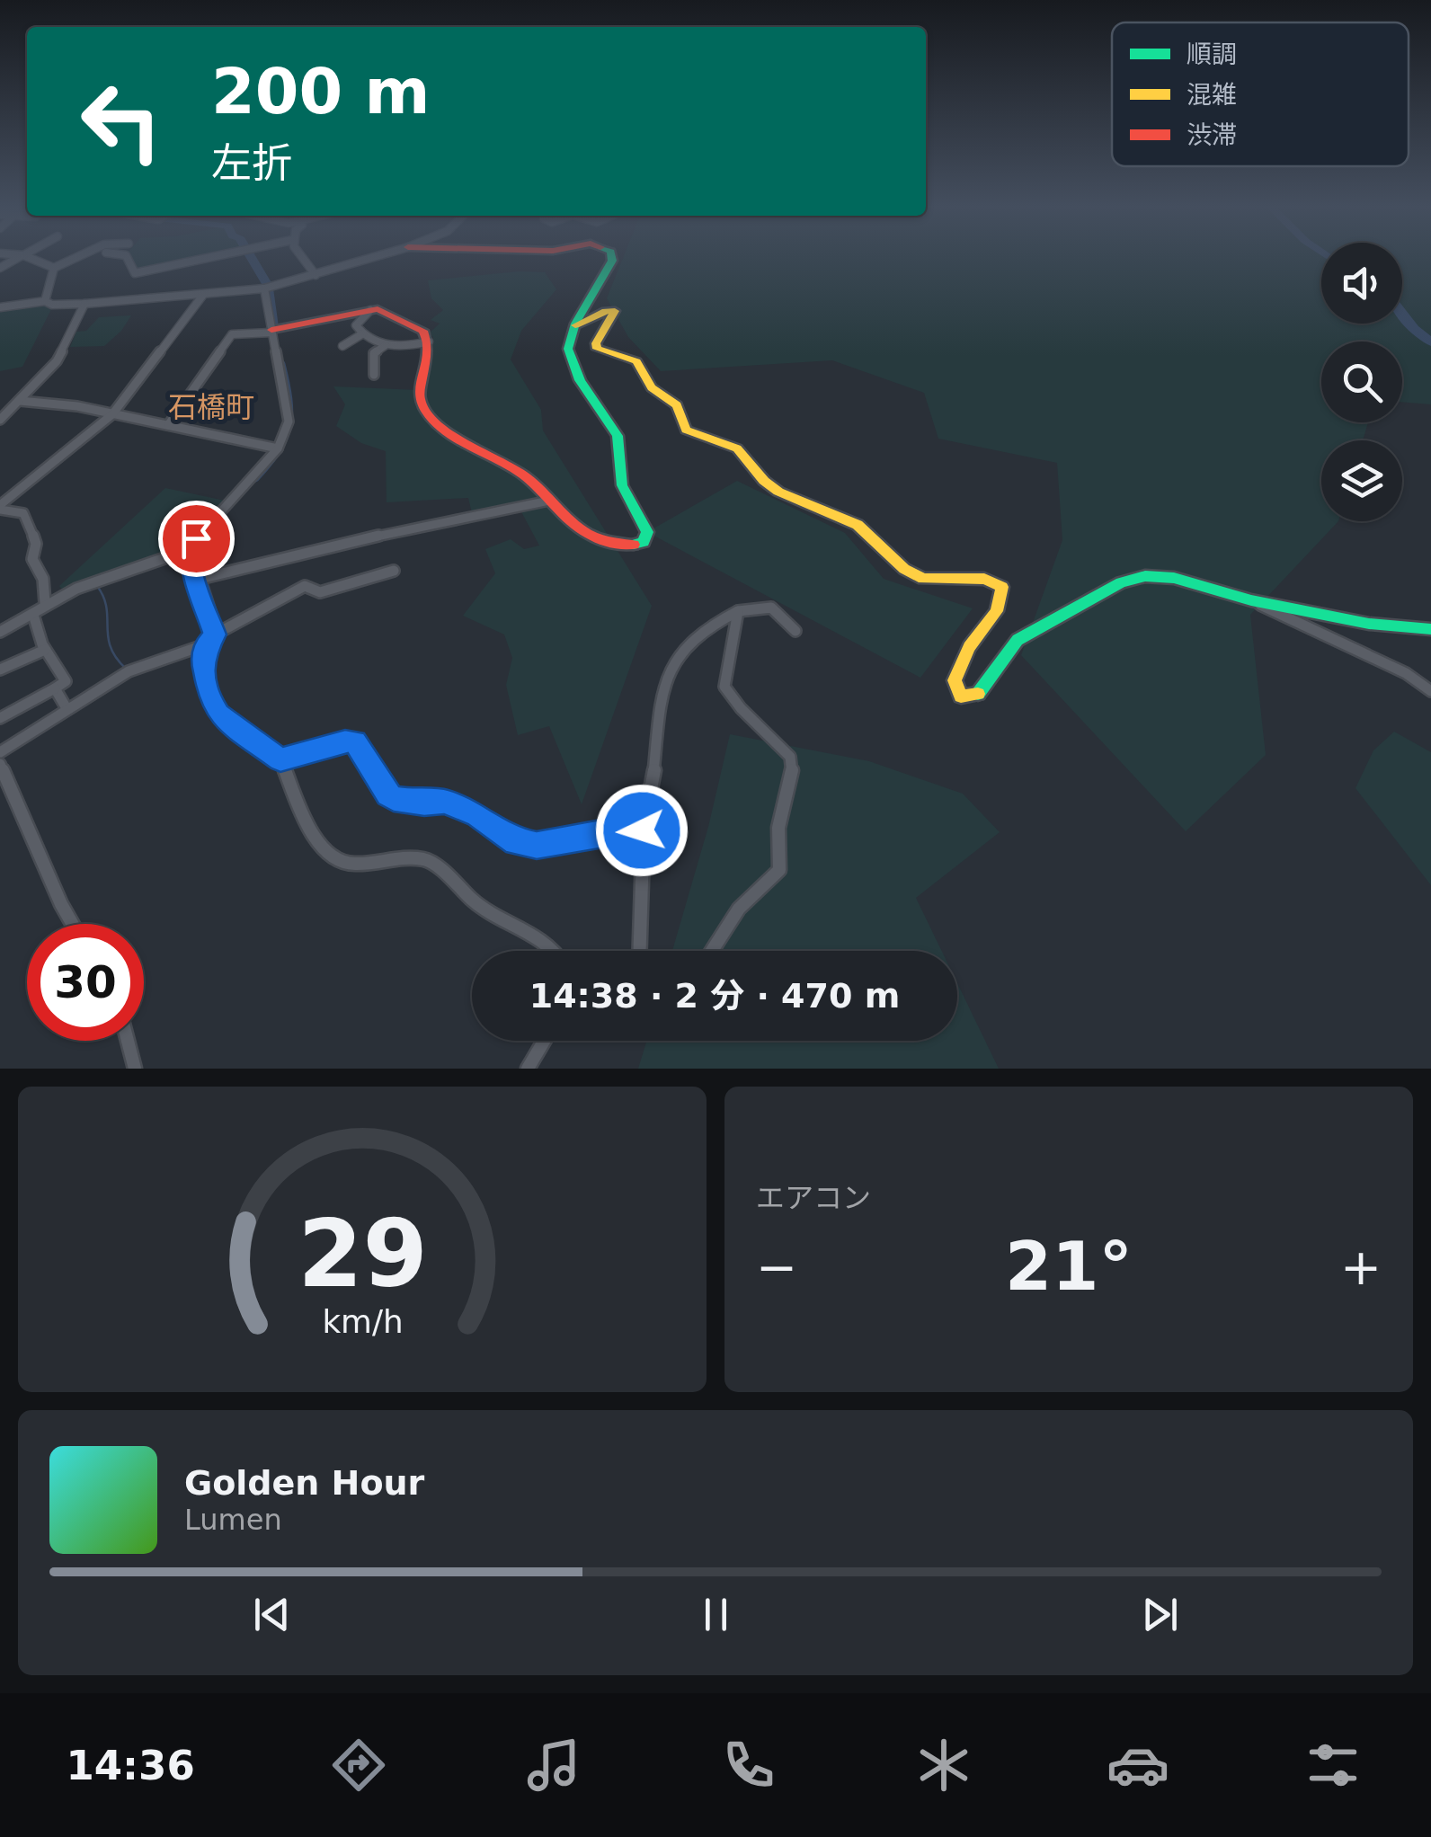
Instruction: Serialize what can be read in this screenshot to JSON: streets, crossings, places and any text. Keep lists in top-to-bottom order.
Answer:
{
  "districts": ["石橋町"],
  "legend": ["順調", "混雑", "渋滞"],
  "page": {
    "turn": ["200 m", "左折"],
    "limit": "30",
    "trip": "14:38 · 2 分 · 470 m",
    "tile": "エアコン",
    "heat": ["−", "21°", "+"],
    "song": ["Golden Hour", "Lumen"],
    "tabs": "14:36",
    "gauge": ["29", "km/h"]
  }
}
